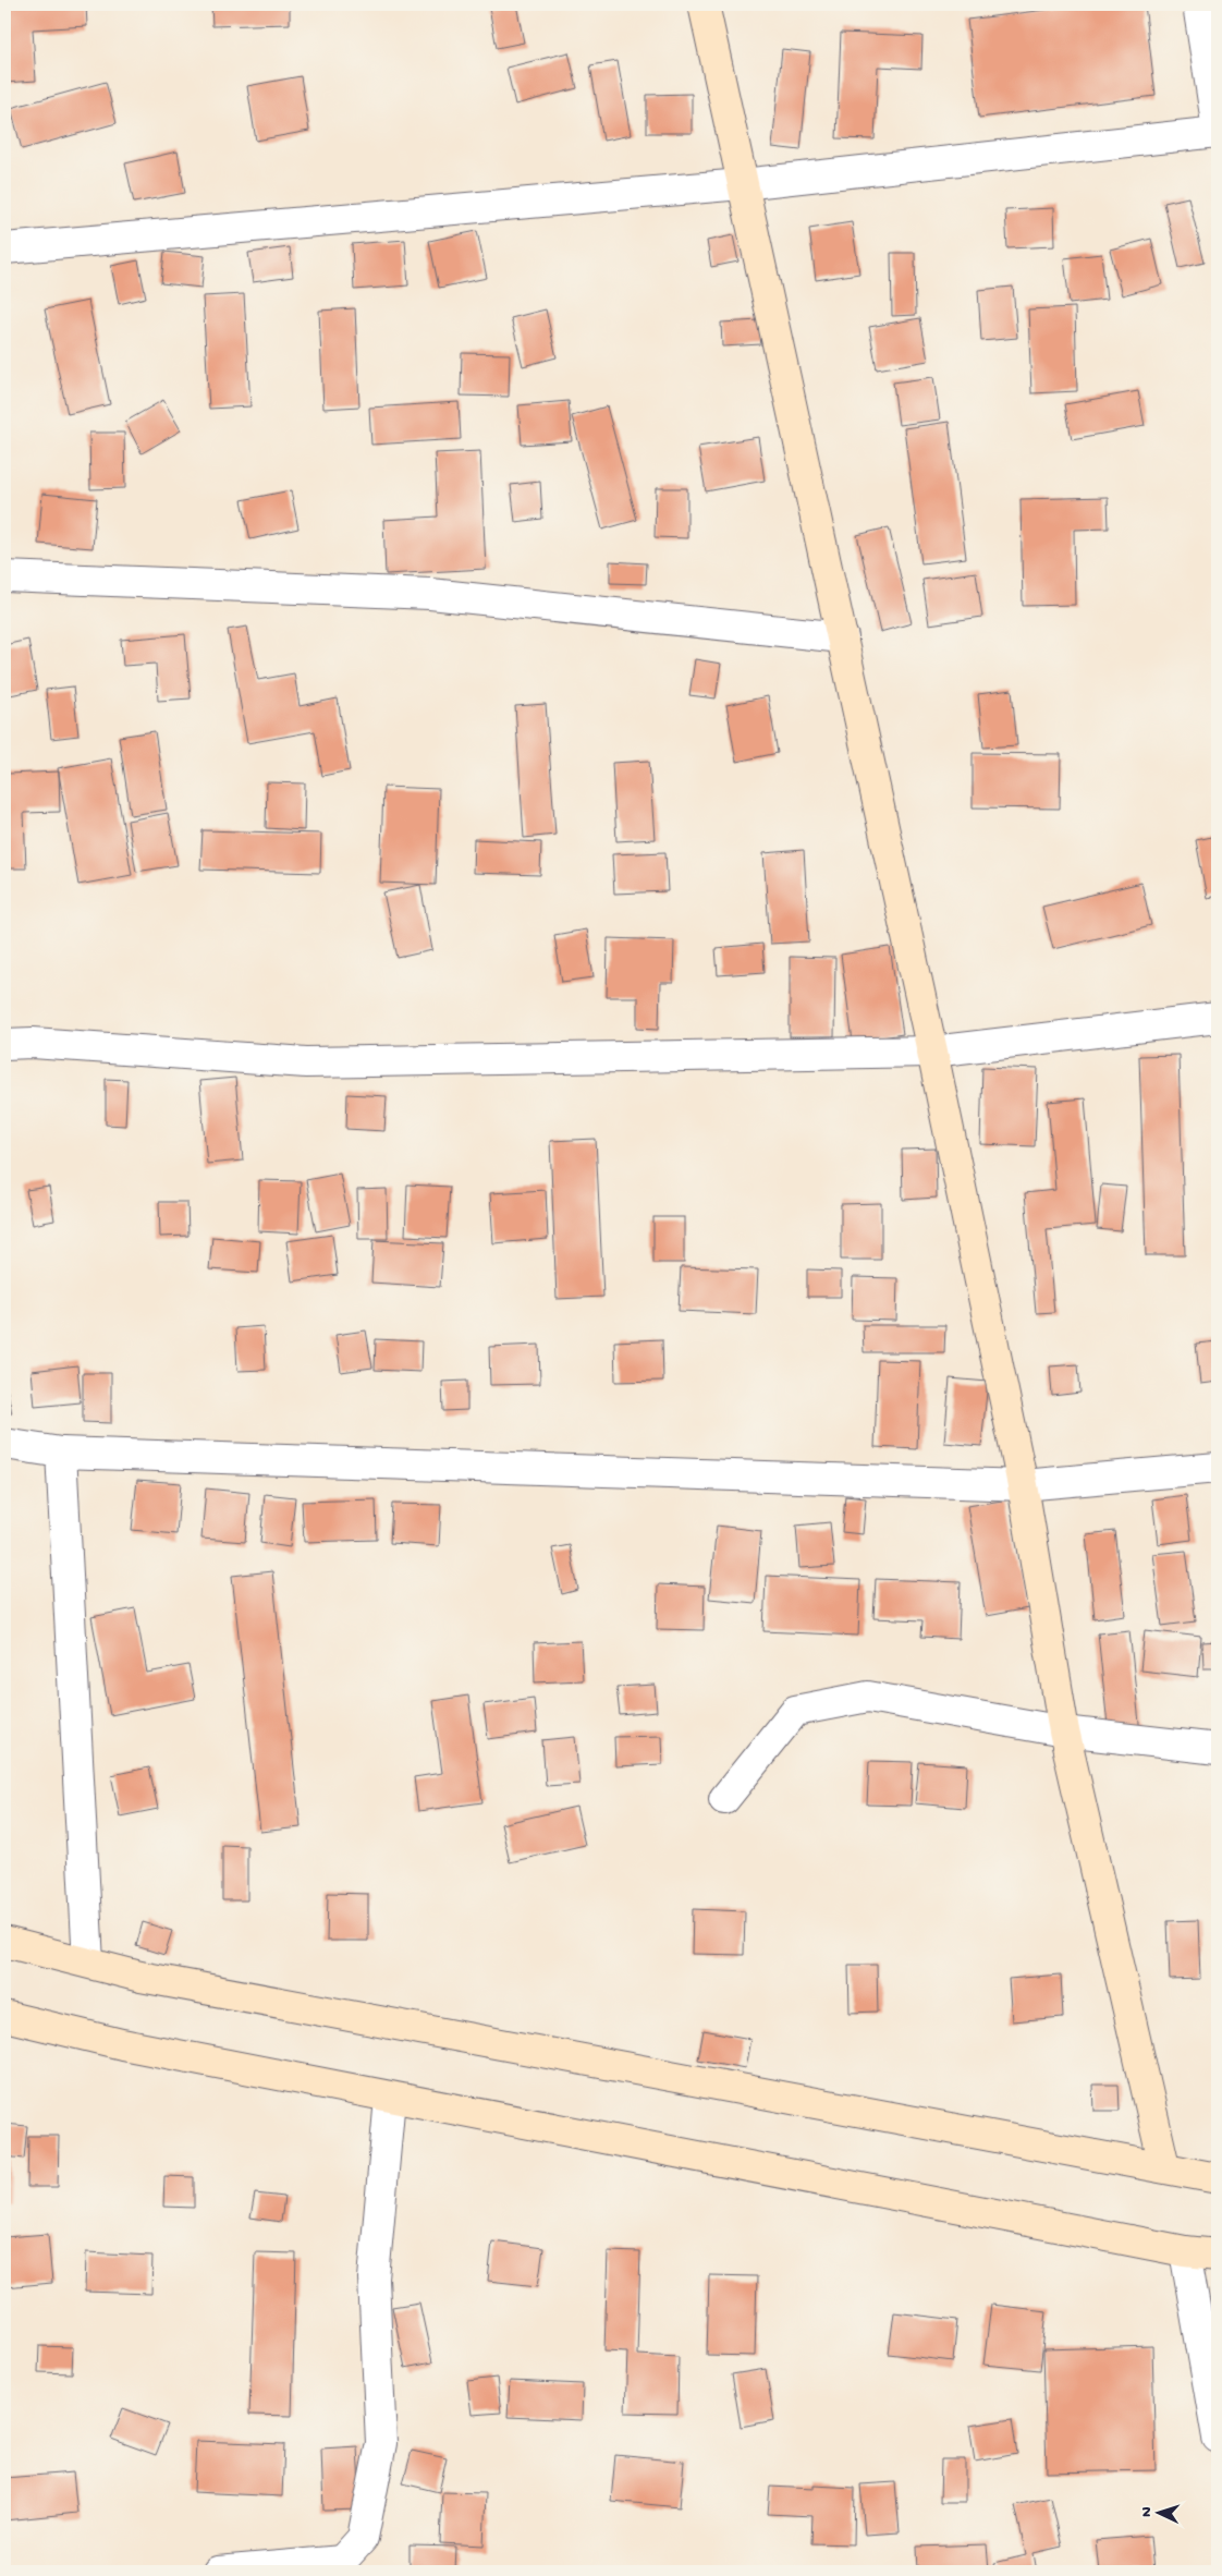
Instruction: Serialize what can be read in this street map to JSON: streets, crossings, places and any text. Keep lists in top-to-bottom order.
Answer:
{
  "north": "left"
}
